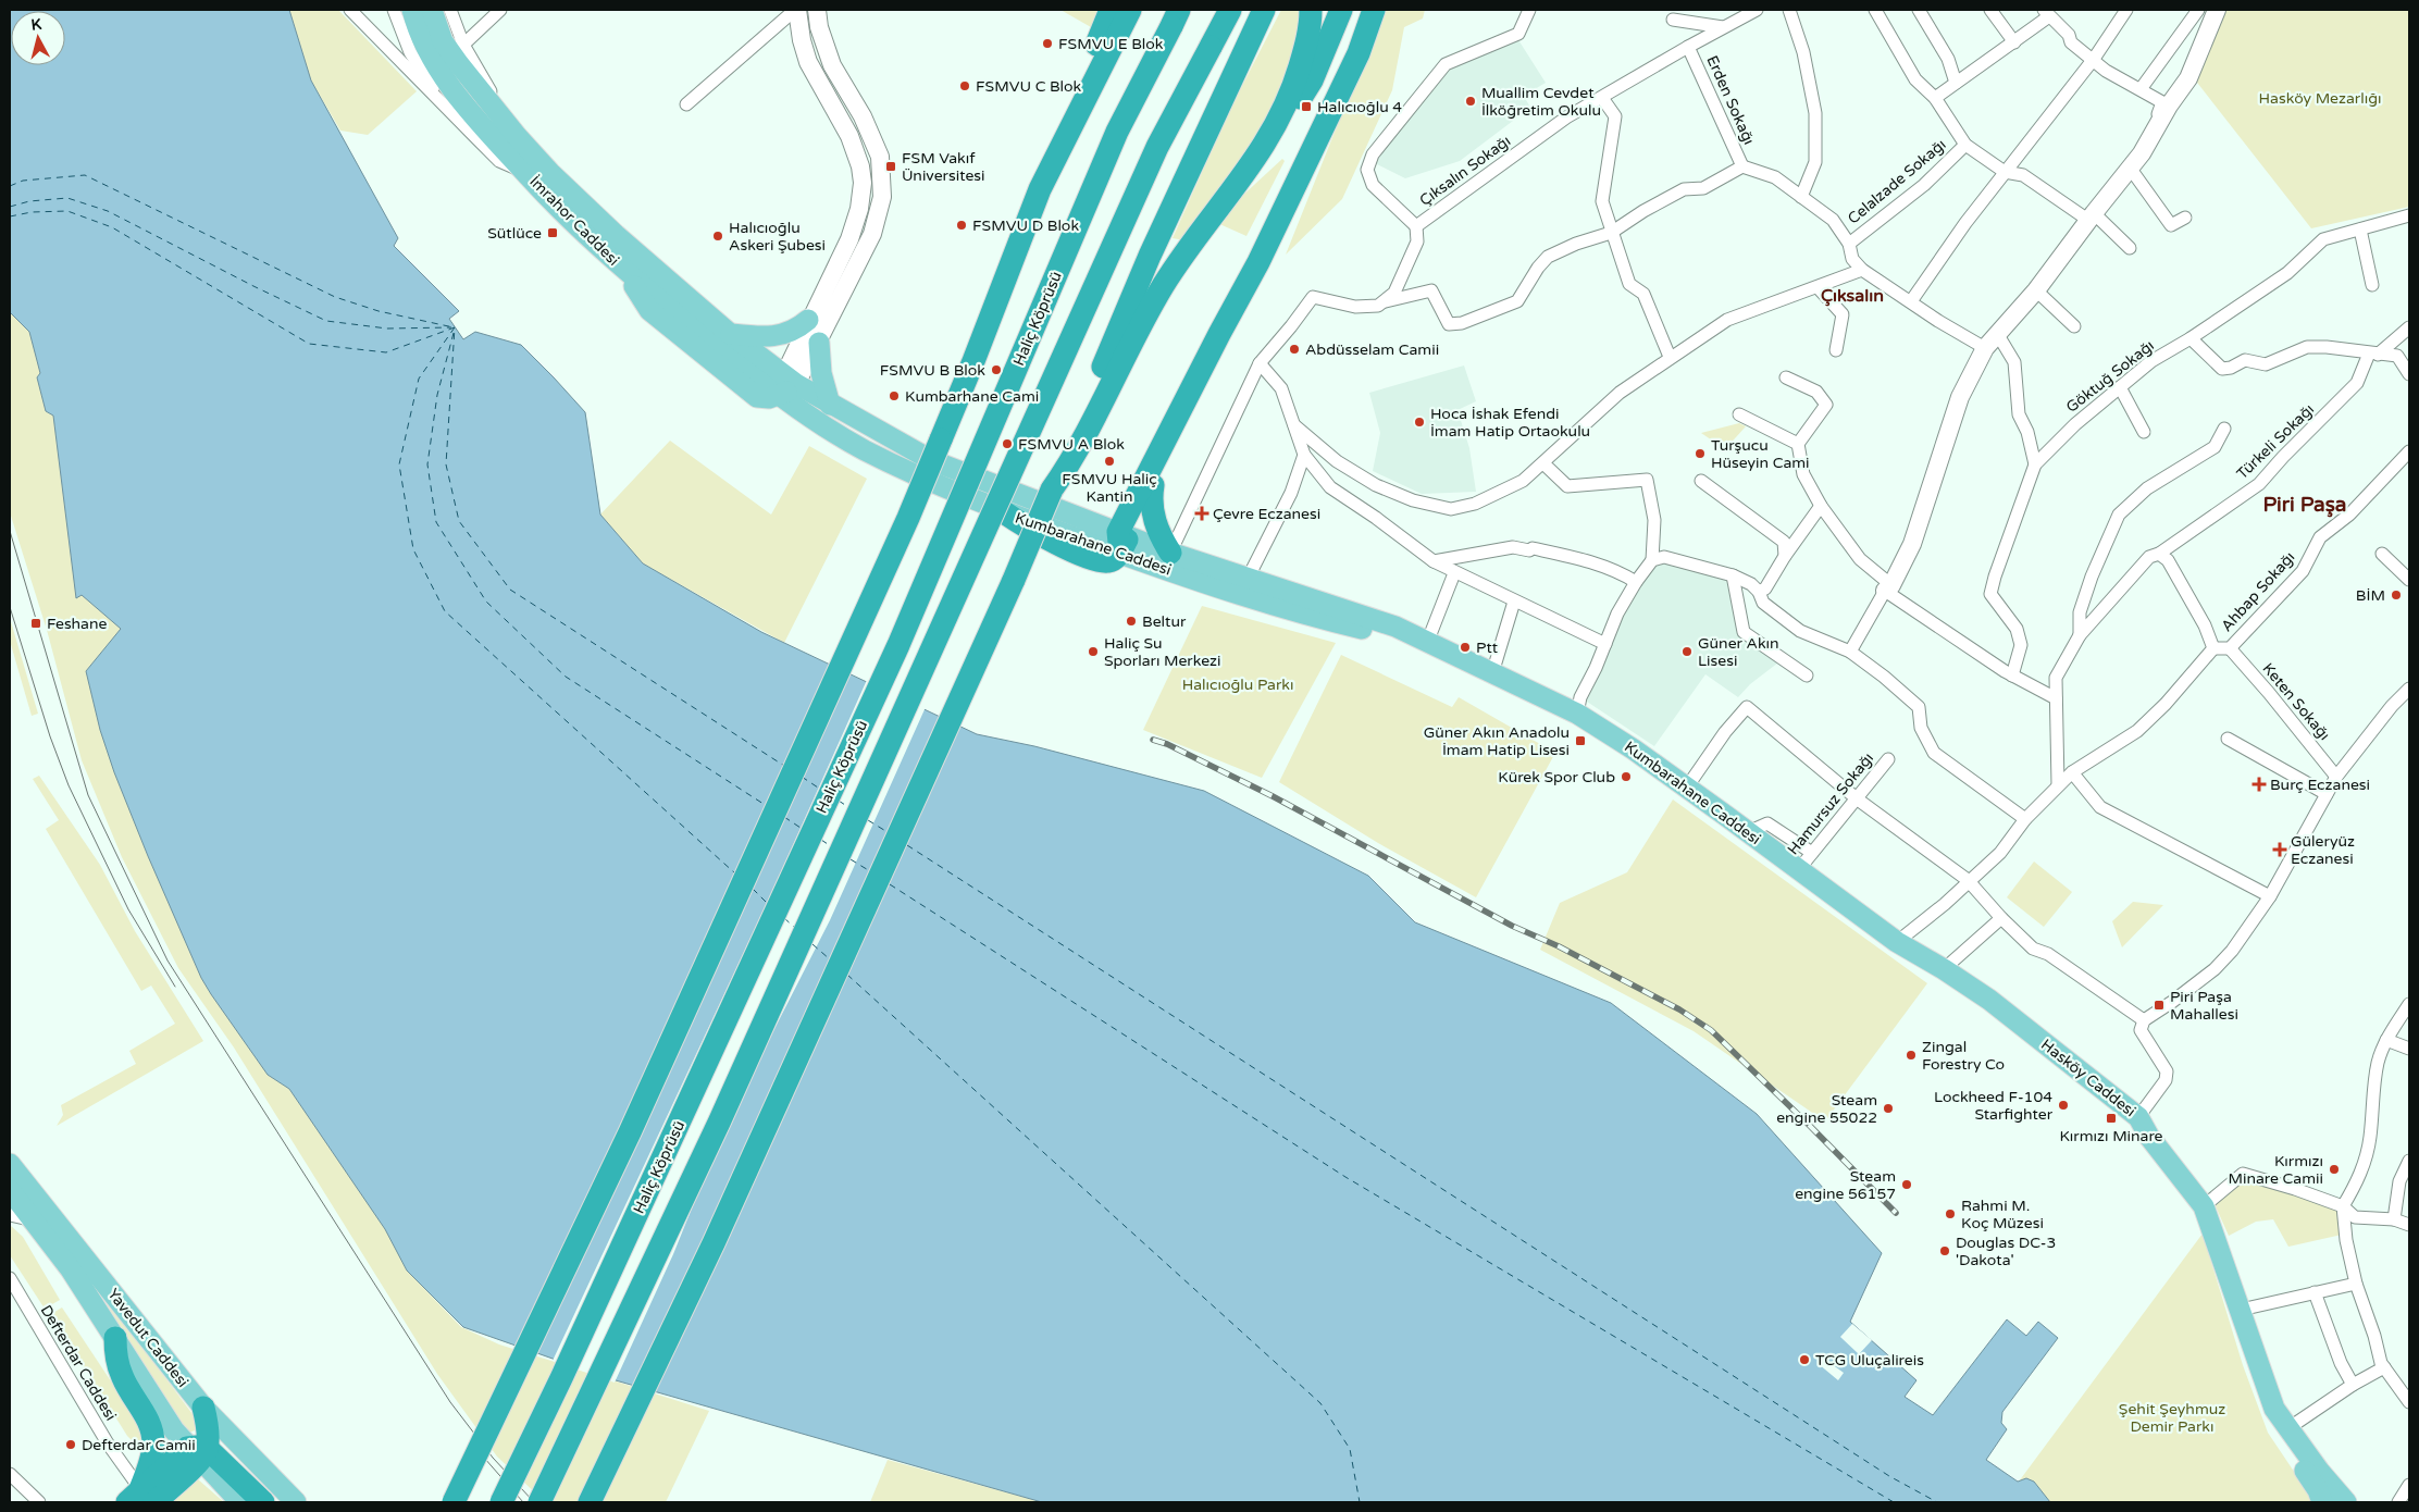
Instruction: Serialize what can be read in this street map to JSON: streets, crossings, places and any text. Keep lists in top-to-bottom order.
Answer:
{
  "streets": {
    "highway": ["Haliç Köprüsü"],
    "main road": [
      "İmrahor Caddesi",
      "Kumbarahane Caddesi",
      "Hasköy Caddesi",
      "Yavedut Caddesi"
    ],
    "street": [
      "Erden Sokağı",
      "Çıksalın Sokağı",
      "Celalzade Sokağı",
      "Göktuğ Sokağı",
      "Türkeli Sokağı",
      "Ahbap Sokağı",
      "Keten Sokağı",
      "Hamursuz Sokağı",
      "Defterdar Caddesi"
    ]
  },
  "crossings": [
    ["Erden Sokağı", "Çıksalın Sokağı"],
    ["İmrahor Caddesi", "Kumbarahane Caddesi"],
    ["Kumbarahane Caddesi", "Hamursuz Sokağı"],
    ["Kumbarahane Caddesi", "Hasköy Caddesi"],
    ["Ahbap Sokağı", "Keten Sokağı"]
  ],
  "districts": ["Çıksalın", "Piri Paşa"],
  "parks": ["Hasköy Mezarlığı", "Halıcıoğlu Parkı", "Şehit Şeyhmuz Demir Parkı"],
  "places": {
    "other": [
      "FSMVU E Blok",
      "FSMVU C Blok",
      "Muallim Cevdet İlköğretim Okulu",
      "FSMVU D Blok",
      "Halıcıoğlu Askeri Şubesi",
      "Abdüsselam Camii",
      "FSMVU B Blok",
      "Kumbarhane Cami",
      "Hoca İshak Efendi İmam Hatip Ortaokulu",
      "FSMVU A Blok",
      "Turşucu Hüseyin Cami",
      "FSMVU Haliç Kantin",
      "BİM",
      "Beltur",
      "Ptt",
      "Haliç Su Sporları Merkezi",
      "Güner Akın Lisesi",
      "Kürek Spor Club",
      "Zingal Forestry Co",
      "Lockheed F-104 Starfighter",
      "Steam engine 55022",
      "Kırmızı Minare Camii",
      "Steam engine 56157",
      "Rahmi M. Koç Müzesi",
      "Douglas DC-3 'Dakota'",
      "TCG Uluçalireis",
      "Defterdar Camii"
    ],
    "transit": [
      "Halıcıoğlu 4",
      "FSM Vakıf Üniversitesi",
      "Sütlüce",
      "Feshane",
      "Güner Akın Anadolu İmam Hatip Lisesi",
      "Piri Paşa Mahallesi",
      "Kırmızı Minare"
    ],
    "health": ["Çevre Eczanesi", "Burç Eczanesi", "Güleryüz Eczanesi"]
  },
  "north": "top"
}
